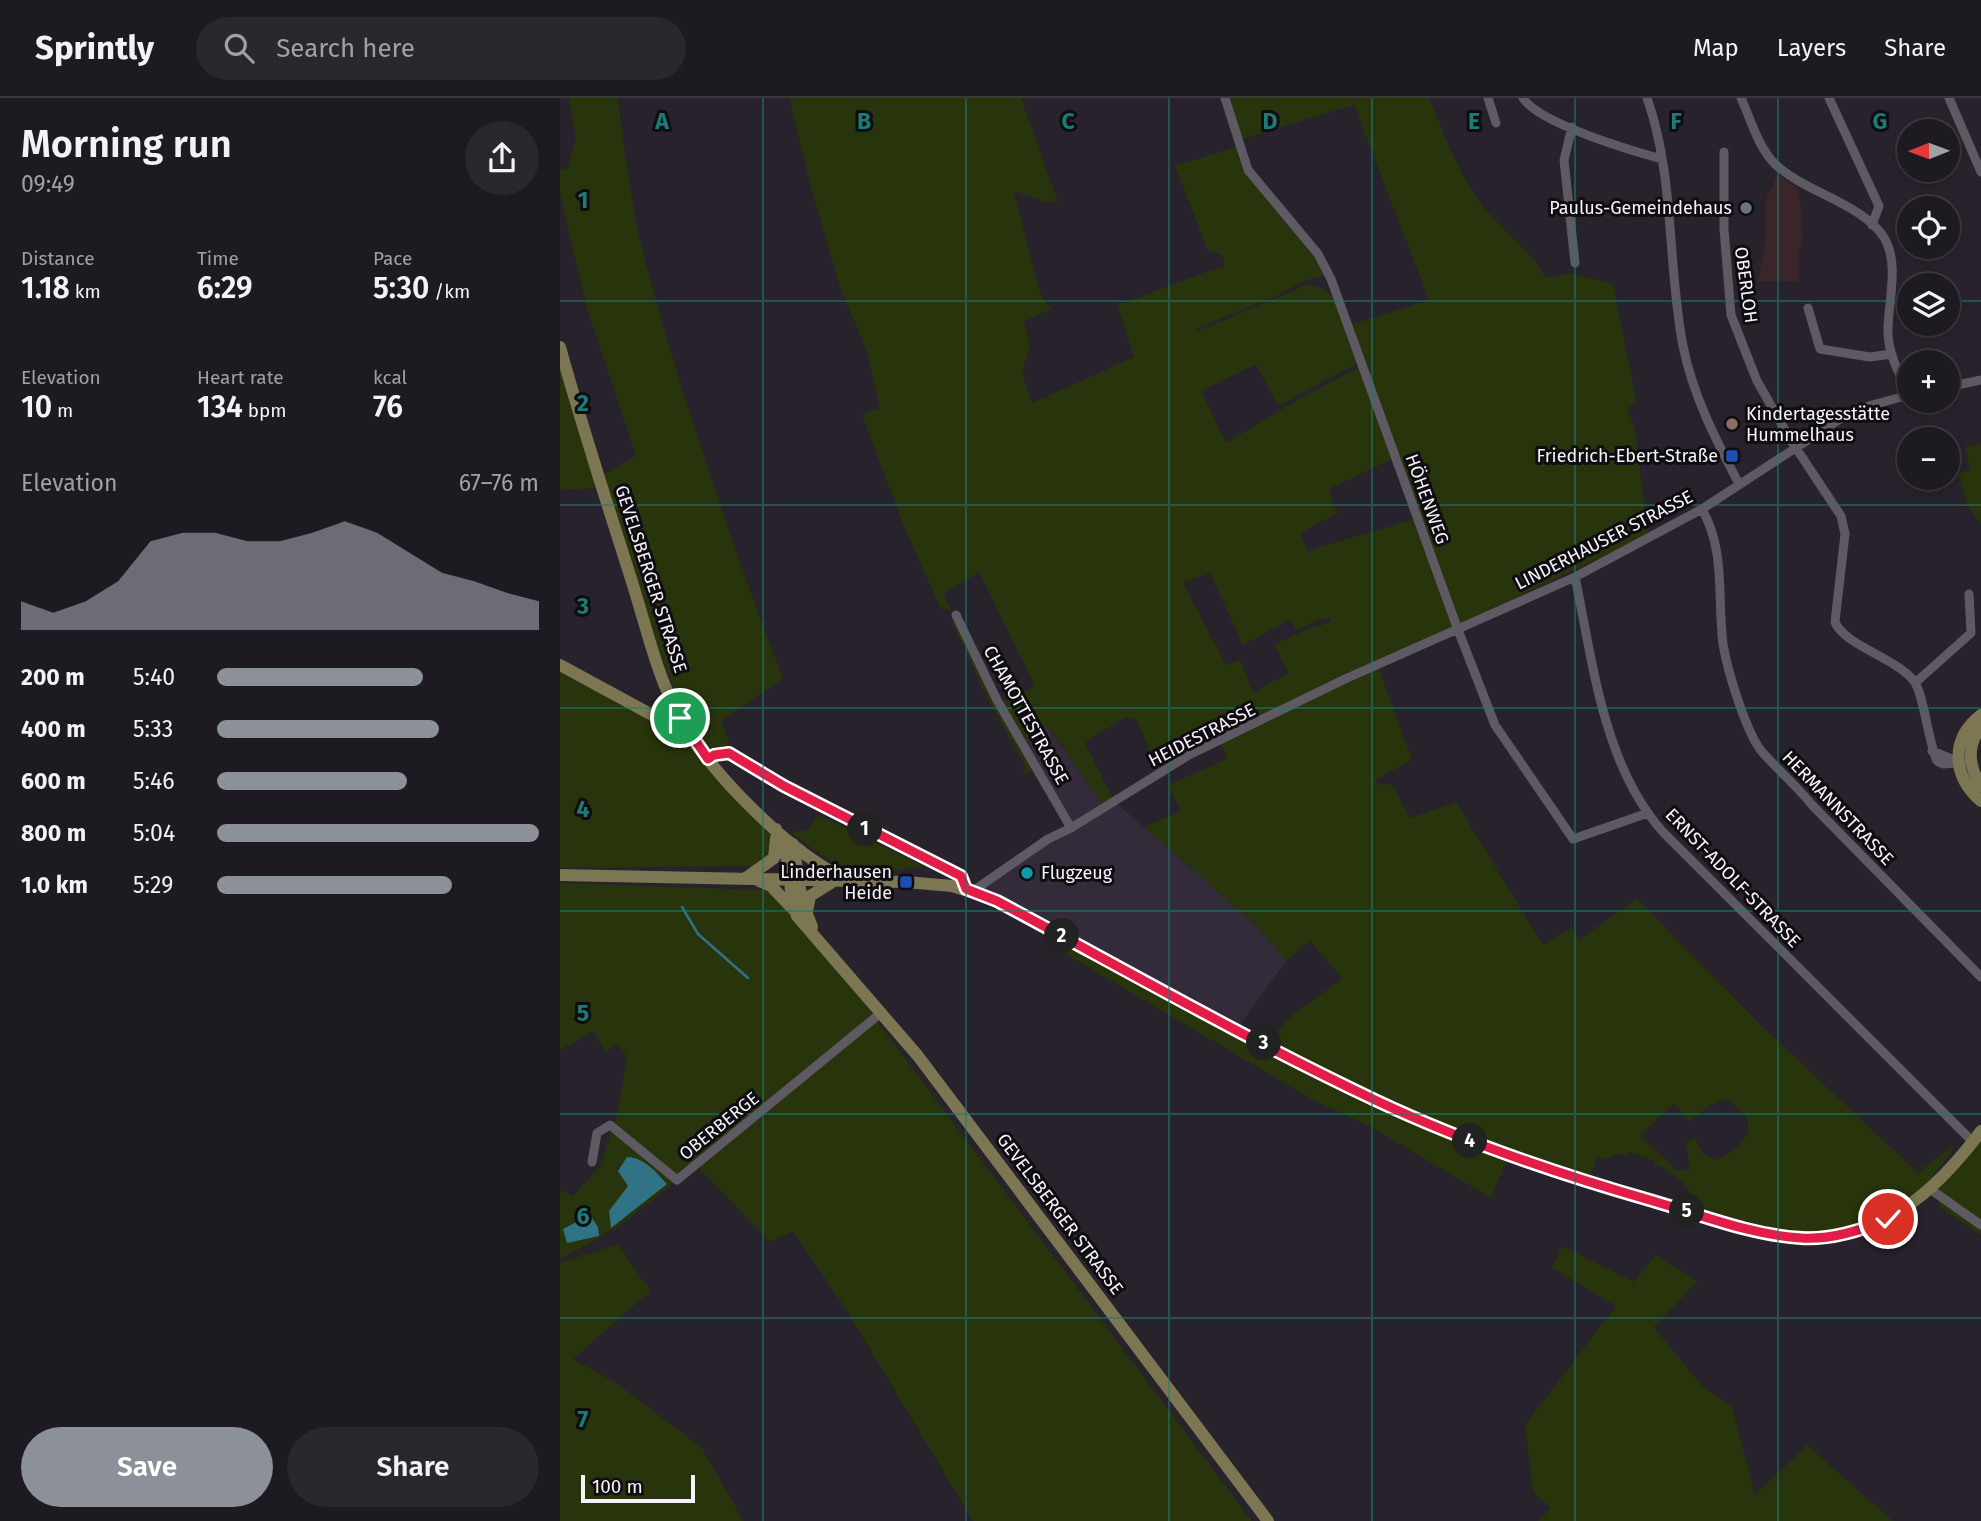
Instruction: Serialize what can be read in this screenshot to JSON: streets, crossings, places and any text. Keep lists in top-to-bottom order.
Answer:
{
  "streets": {
    "main road": ["GEVELSBERGER STRASSE"],
    "street": [
      "OBERLOH",
      "HÖHENWEG",
      "LINDERHAUSER STRASSE",
      "CHAMOTTESTRASSE",
      "HEIDESTRASSE",
      "HERMANNSTRASSE",
      "ERNST-ADOLF-STRASSE",
      "OBERBERGE"
    ]
  },
  "crossings": [
    ["OBERLOH", "LINDERHAUSER STRASSE"],
    ["HÖHENWEG", "LINDERHAUSER STRASSE"],
    ["HÖHENWEG", "HEIDESTRASSE"],
    ["HÖHENWEG", "ERNST-ADOLF-STRASSE"],
    ["LINDERHAUSER STRASSE", "HEIDESTRASSE"],
    ["LINDERHAUSER STRASSE", "HERMANNSTRASSE"],
    ["LINDERHAUSER STRASSE", "ERNST-ADOLF-STRASSE"],
    ["GEVELSBERGER STRASSE", "OBERBERGE"],
    ["CHAMOTTESTRASSE", "HEIDESTRASSE"]
  ],
  "places": {
    "other": ["Paulus-Gemeindehaus", "Kindertagesstätte Hummelhaus", "Flugzeug"],
    "transit": ["Friedrich-Ebert-Straße", "Linderhausen Heide"]
  },
  "scale_bar": "100 m",
  "north": "left",
  "page": {
    "header": "Sprintly",
    "search": "Search here",
    "nav": ["Map", "Layers", "Share"],
    "heading": ["Morning run", "09:49"],
    "map_buttons": ["+", "−"],
    "stats": [
      ["Distance", "1.18 km"],
      ["Time", "6:29"],
      ["Pace", "5:30 /km"],
      ["Elevation", "10 m"],
      ["Heart rate", "134 bpm"],
      ["kcal", "76"]
    ],
    "chart": ["Elevation", "67–76 m"],
    "list": [
      {
        "name": "200 m",
        "note": "5:40"
      },
      {
        "name": "400 m",
        "note": "5:33"
      },
      {
        "name": "600 m",
        "note": "5:46"
      },
      {
        "name": "800 m",
        "note": "5:04"
      },
      {
        "name": "1.0 km",
        "note": "5:29"
      }
    ],
    "pins": [
      "1",
      "2",
      "3",
      "4",
      "5"
    ],
    "buttons": ["Save", "Share"],
    "scale": "100 m"
  },
  "grid": {
    "columns": [
      "A",
      "B",
      "C",
      "D",
      "E",
      "F",
      "G"
    ],
    "rows": [
      "1",
      "2",
      "3",
      "4",
      "5",
      "6",
      "7"
    ]
  }
}
